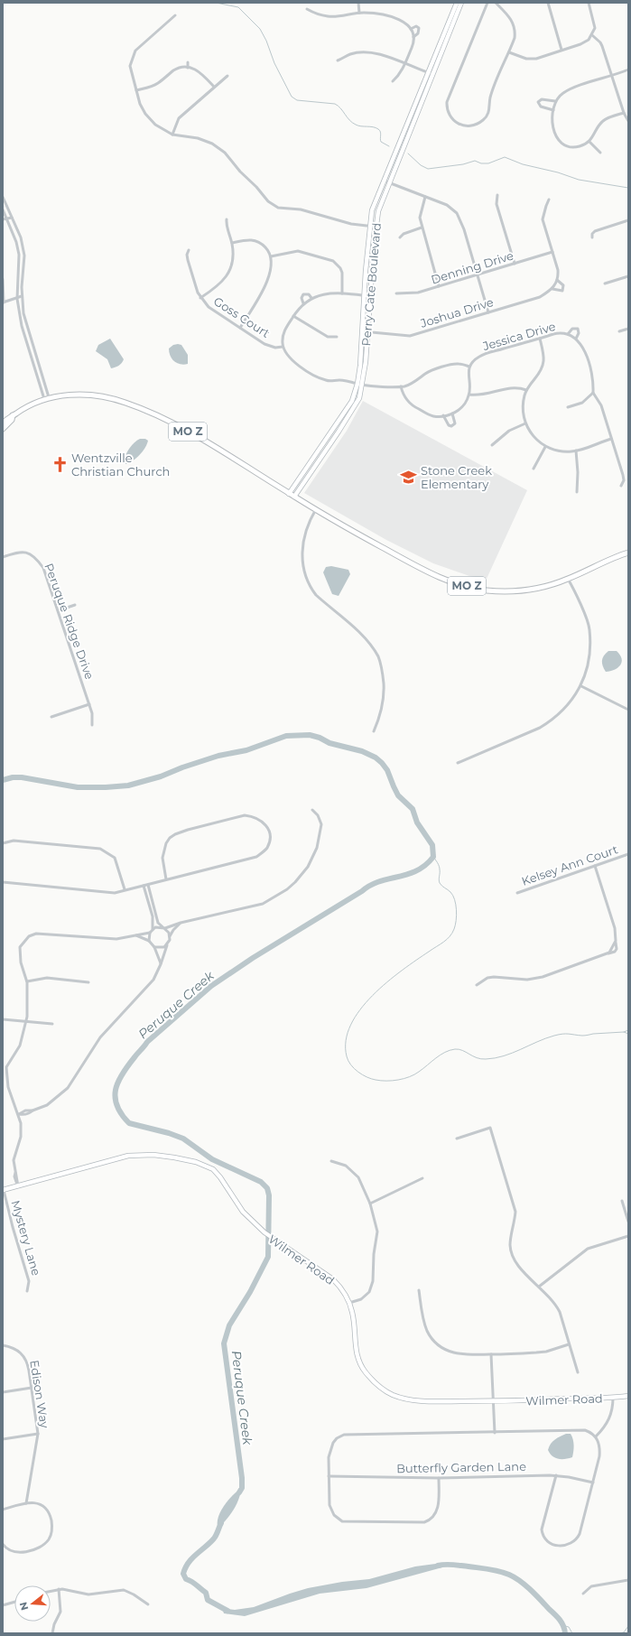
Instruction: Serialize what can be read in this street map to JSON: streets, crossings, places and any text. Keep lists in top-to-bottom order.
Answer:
{
  "streets": {
    "main road": ["MO Z"],
    "street": [
      "Denning Drive",
      "Perry Cate Boulevard",
      "Joshua Drive",
      "Goss Court",
      "Jessica Drive",
      "Peruque Ridge Drive",
      "Kelsey Ann Court",
      "Mystery Lane",
      "Wilmer Road",
      "Edison Way",
      "Butterfly Garden Lane"
    ]
  },
  "crossings": [
    ["Denning Drive", "Joshua Drive"],
    ["Perry Cate Boulevard", "Joshua Drive"],
    ["Perry Cate Boulevard", "MO Z"],
    ["Mystery Lane", "Wilmer Road"]
  ],
  "water": ["Peruque Creek"],
  "places": {
    "church": ["Wentzville Christian Church"],
    "school or university": ["Stone Creek Elementary"]
  },
  "north": "left"
}
